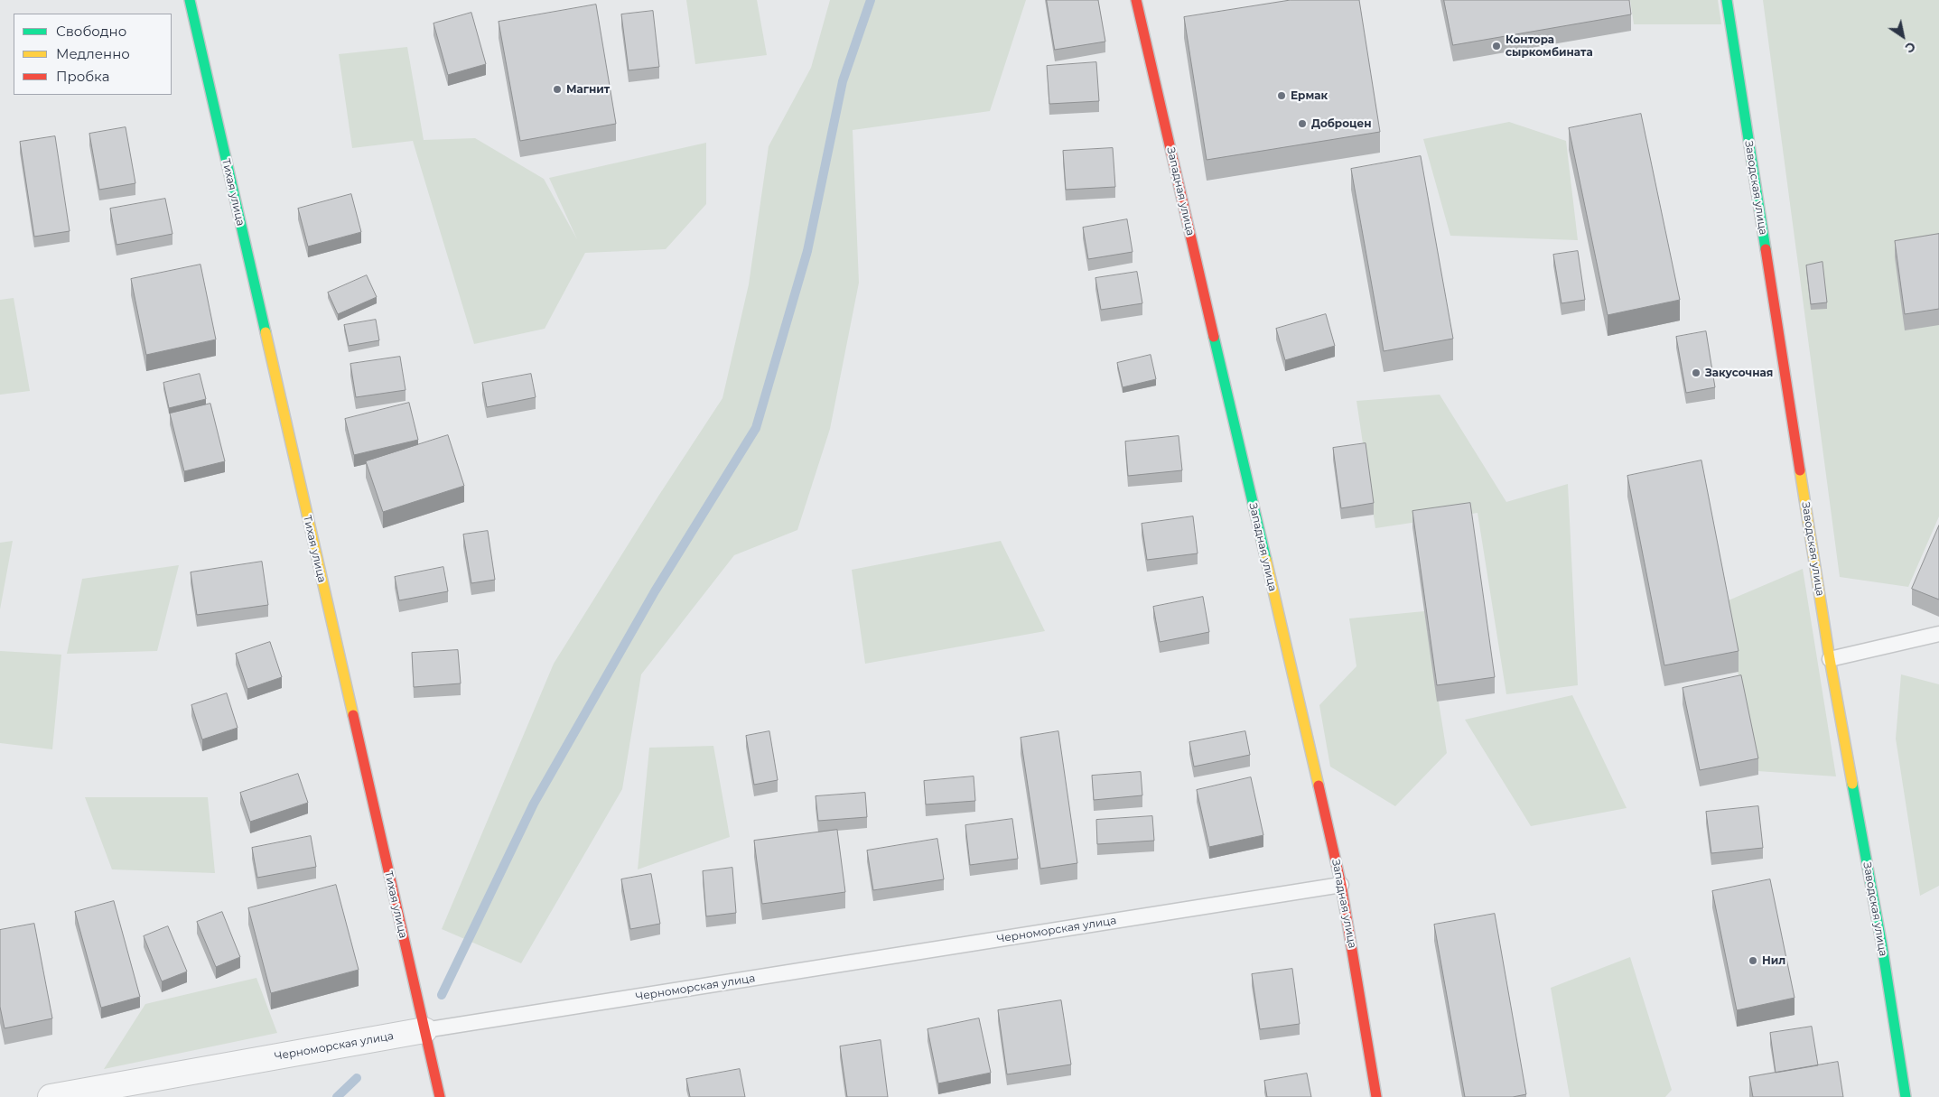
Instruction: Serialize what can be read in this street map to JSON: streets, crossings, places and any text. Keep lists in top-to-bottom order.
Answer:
{
  "streets": {
    "street": [
      "Заводская улица",
      "Западная улица",
      "Тихая улица",
      "Черноморская улица"
    ]
  },
  "crossings": [
    ["Западная улица", "Черноморская улица"],
    ["Тихая улица", "Черноморская улица"]
  ],
  "places": [
    "Контора сыркомбината",
    "Магнит",
    "Ермак",
    "Доброцен",
    "Закусочная",
    "Нил"
  ],
  "legend": ["Свободно", "Медленно", "Пробка"],
  "north": "bottom right"
}
